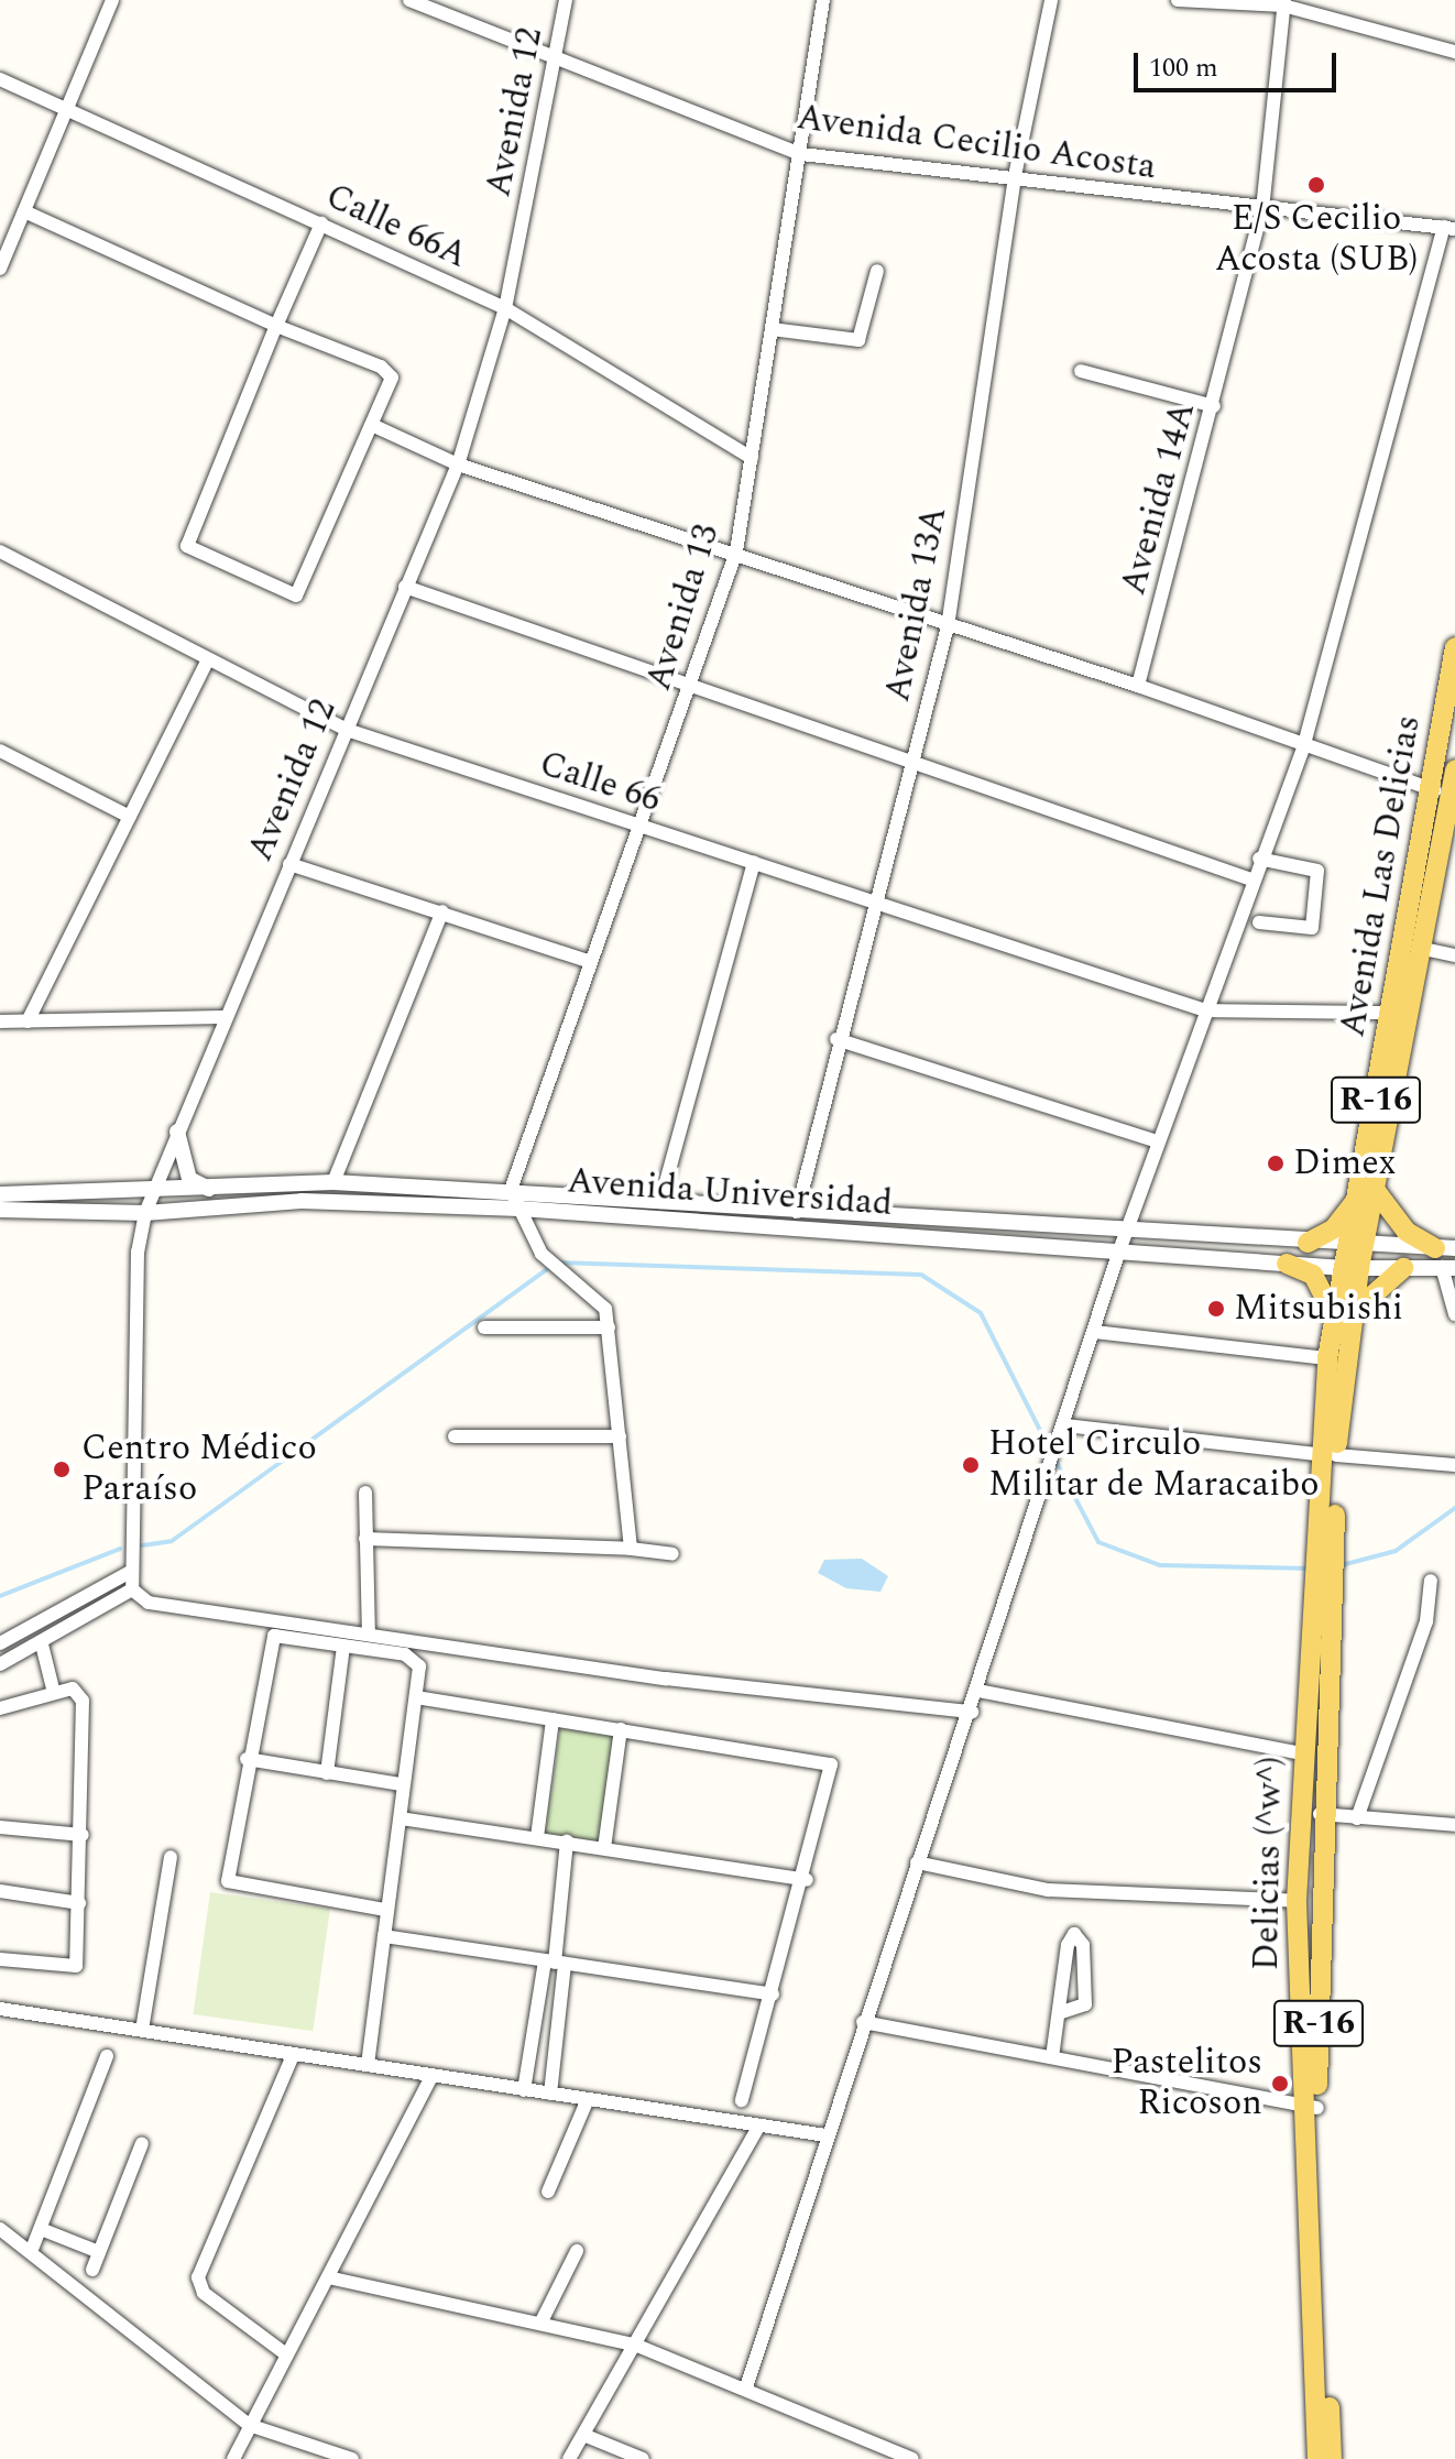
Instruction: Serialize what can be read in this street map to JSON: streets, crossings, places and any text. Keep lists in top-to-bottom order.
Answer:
{
  "streets": {
    "main road": ["Avenida Las Delicias", "R-16", "Delicias (^w^)"],
    "street": [
      "Avenida 12",
      "Avenida Cecilio Acosta",
      "Calle 66A",
      "Avenida 14A",
      "Avenida 13A",
      "Avenida 13",
      "Calle 66",
      "Avenida Universidad"
    ]
  },
  "crossings": [
    ["Avenida 12", "Avenida Cecilio Acosta"],
    ["Avenida 12", "Calle 66A"],
    ["Avenida 12", "Calle 66"],
    ["Avenida 12", "Avenida Universidad"],
    ["Avenida Cecilio Acosta", "Avenida 14A"],
    ["Avenida Cecilio Acosta", "Avenida 13A"],
    ["Avenida Cecilio Acosta", "Avenida 13"],
    ["Calle 66A", "Avenida 13"],
    ["Avenida 13A", "Calle 66"],
    ["Avenida 13A", "Avenida Universidad"],
    ["Avenida 13", "Calle 66"],
    ["Avenida 13", "Avenida Universidad"],
    ["Calle 66", "Avenida Las Delicias"],
    ["Avenida Las Delicias", "R-16"],
    ["Avenida Las Delicias", "Avenida Universidad"],
    ["Avenida Las Delicias", "Delicias (^w^)"]
  ],
  "places": [
    "E/S Cecilio Acosta (SUB)",
    "Dimex",
    "Mitsubishi",
    "Hotel Circulo Militar de Maracaibo",
    "Centro Médico Paraíso",
    "Pastelitos Ricoson"
  ],
  "scale_bar": "100 m"
}
